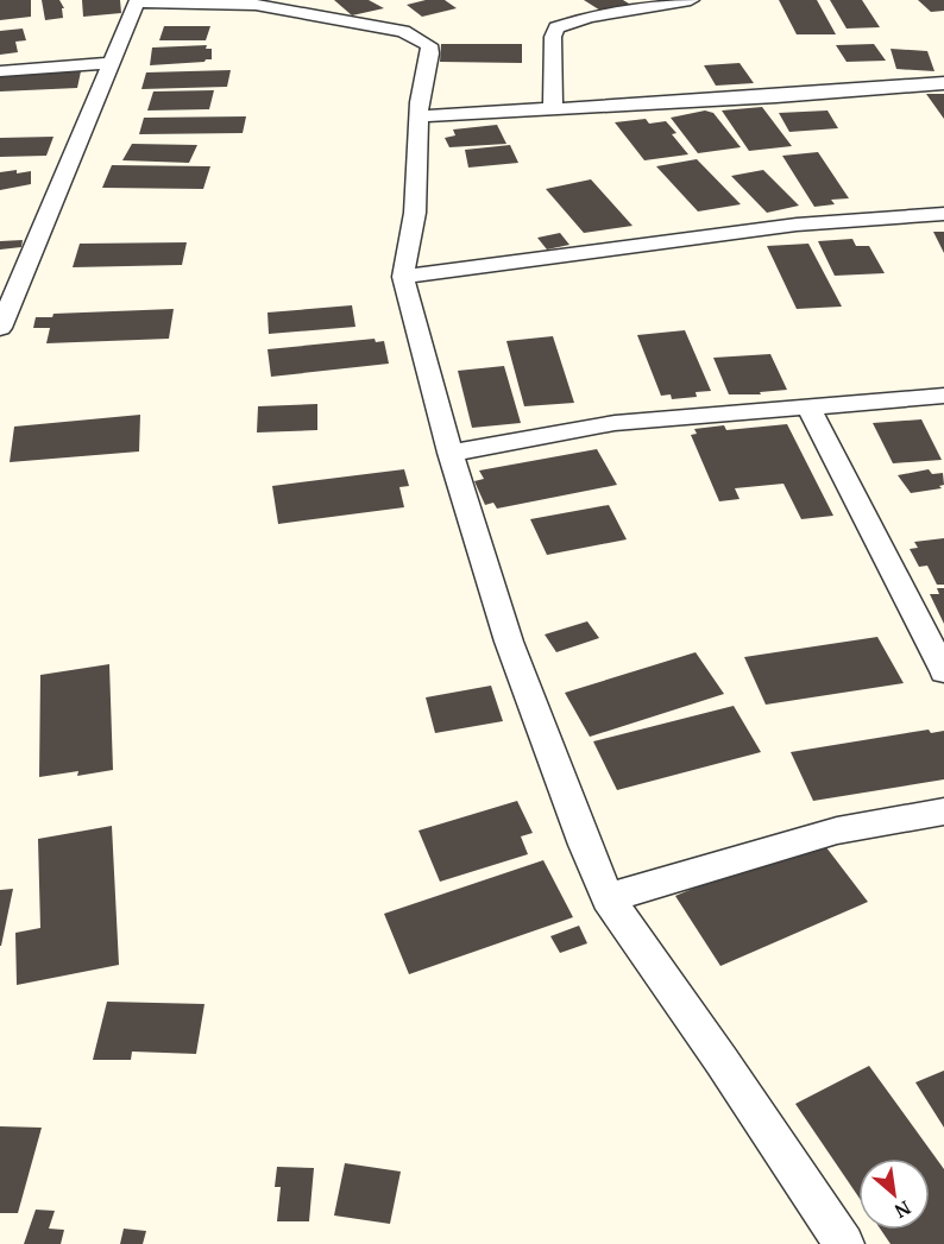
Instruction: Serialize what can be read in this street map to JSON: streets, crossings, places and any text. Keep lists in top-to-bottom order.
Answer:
{
  "north": "bottom right"
}
